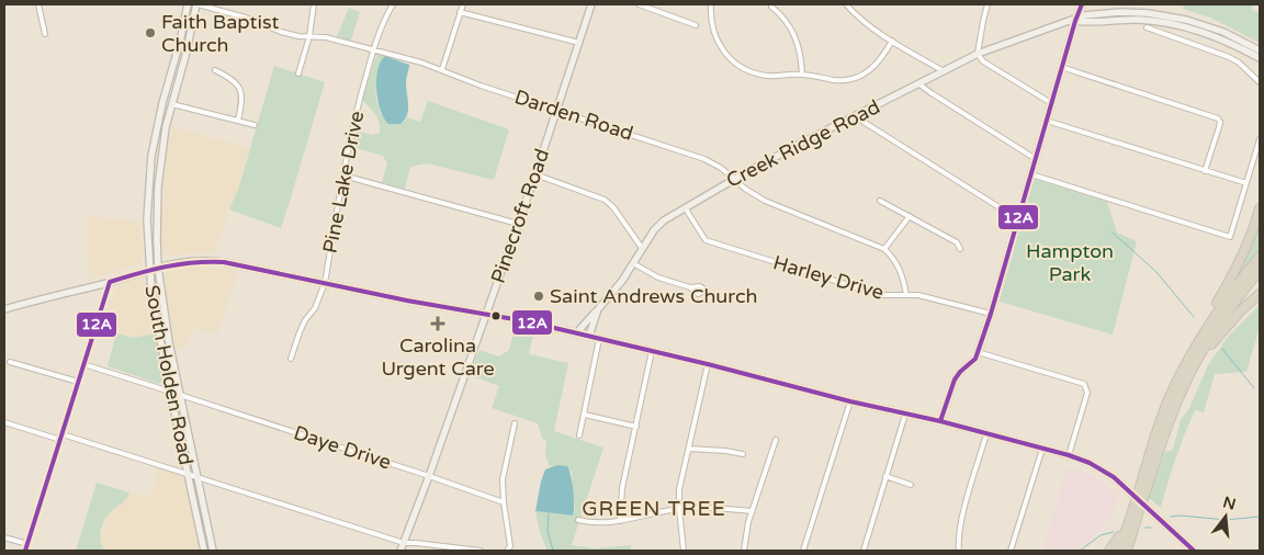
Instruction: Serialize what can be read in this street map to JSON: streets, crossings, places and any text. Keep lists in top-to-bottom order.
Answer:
{
  "streets": {
    "main road": ["Creek Ridge Road", "Pinecroft Road", "South Holden Road"],
    "street": [
      "Darden Road",
      "Pine Lake Drive",
      "Harley Drive",
      "Daye Drive"
    ]
  },
  "crossings": [
    ["Darden Road", "Creek Ridge Road"],
    ["Darden Road", "Pine Lake Drive"],
    ["Darden Road", "Pinecroft Road"],
    ["Darden Road", "South Holden Road"],
    ["Creek Ridge Road", "Harley Drive"],
    ["Pinecroft Road", "Daye Drive"],
    ["South Holden Road", "Daye Drive"]
  ],
  "districts": ["GREEN TREE"],
  "parks": ["Hampton Park"],
  "places": {
    "other": ["Faith Baptist Church", "Saint Andrews Church"],
    "health": ["Carolina Urgent Care"]
  },
  "lines": ["transit line 12A"],
  "north": "top"
}
